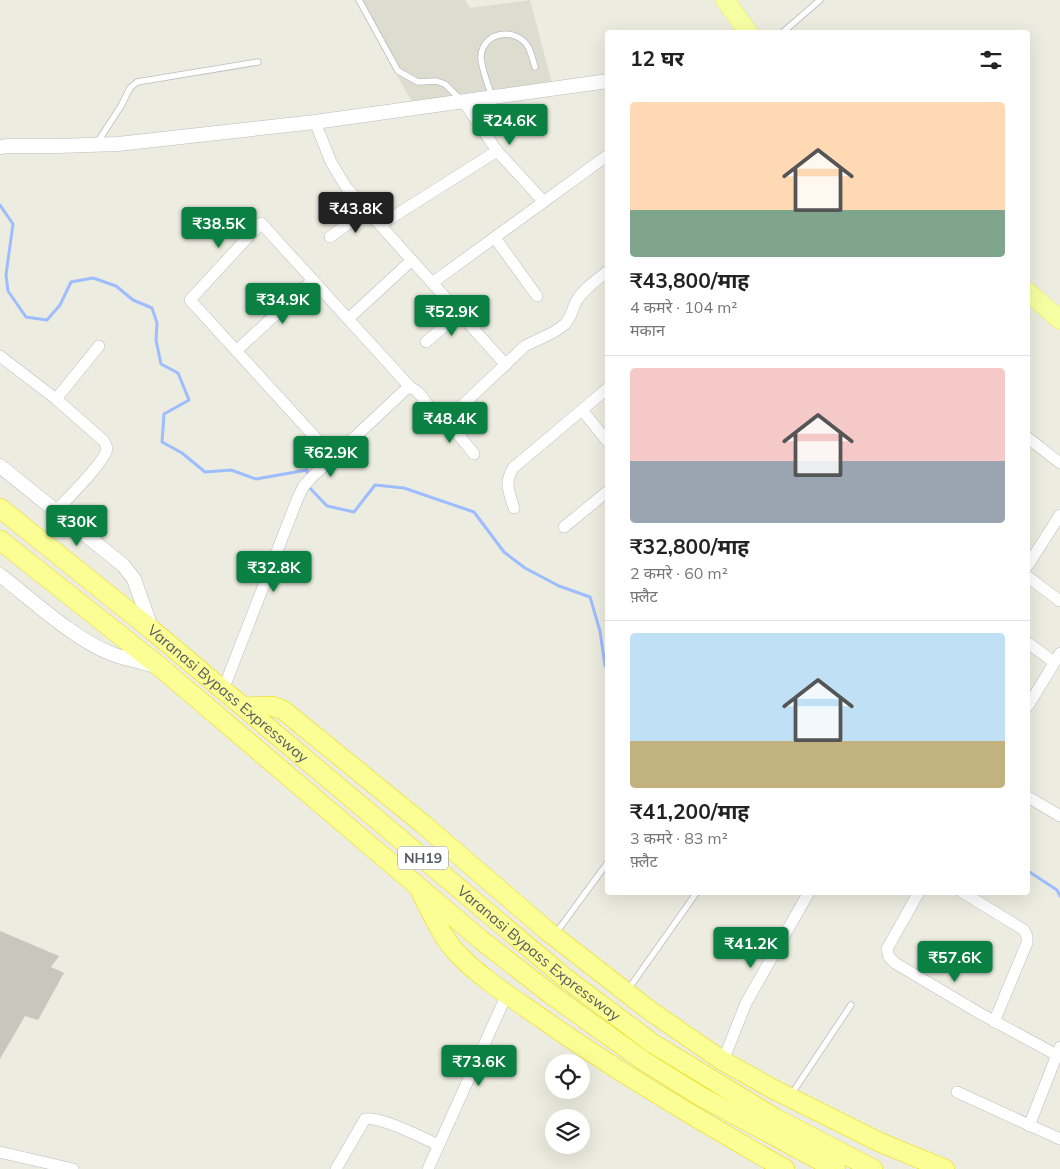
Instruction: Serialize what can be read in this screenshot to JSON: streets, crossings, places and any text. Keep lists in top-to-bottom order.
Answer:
{
  "streets": {
    "highway": ["Varanasi Bypass Expressway", "NH19"]
  },
  "page": {
    "heading": "12 घर",
    "list": [
      {
        "name": "₹43,800/माह",
        "note": "4 कमरे · 104 m² · मकान"
      },
      {
        "name": "₹32,800/माह",
        "note": "2 कमरे · 60 m² · फ़्लैट"
      },
      {
        "name": "₹41,200/माह",
        "note": "3 कमरे · 83 m² · फ़्लैट"
      }
    ],
    "price": [
      "₹24.6K",
      "₹43.8K",
      "₹38.5K",
      "₹34.9K",
      "₹52.9K",
      "₹48.4K",
      "₹62.9K",
      "₹30K",
      "₹32.8K",
      "₹41.2K",
      "₹57.6K",
      "₹73.6K"
    ]
  }
}
